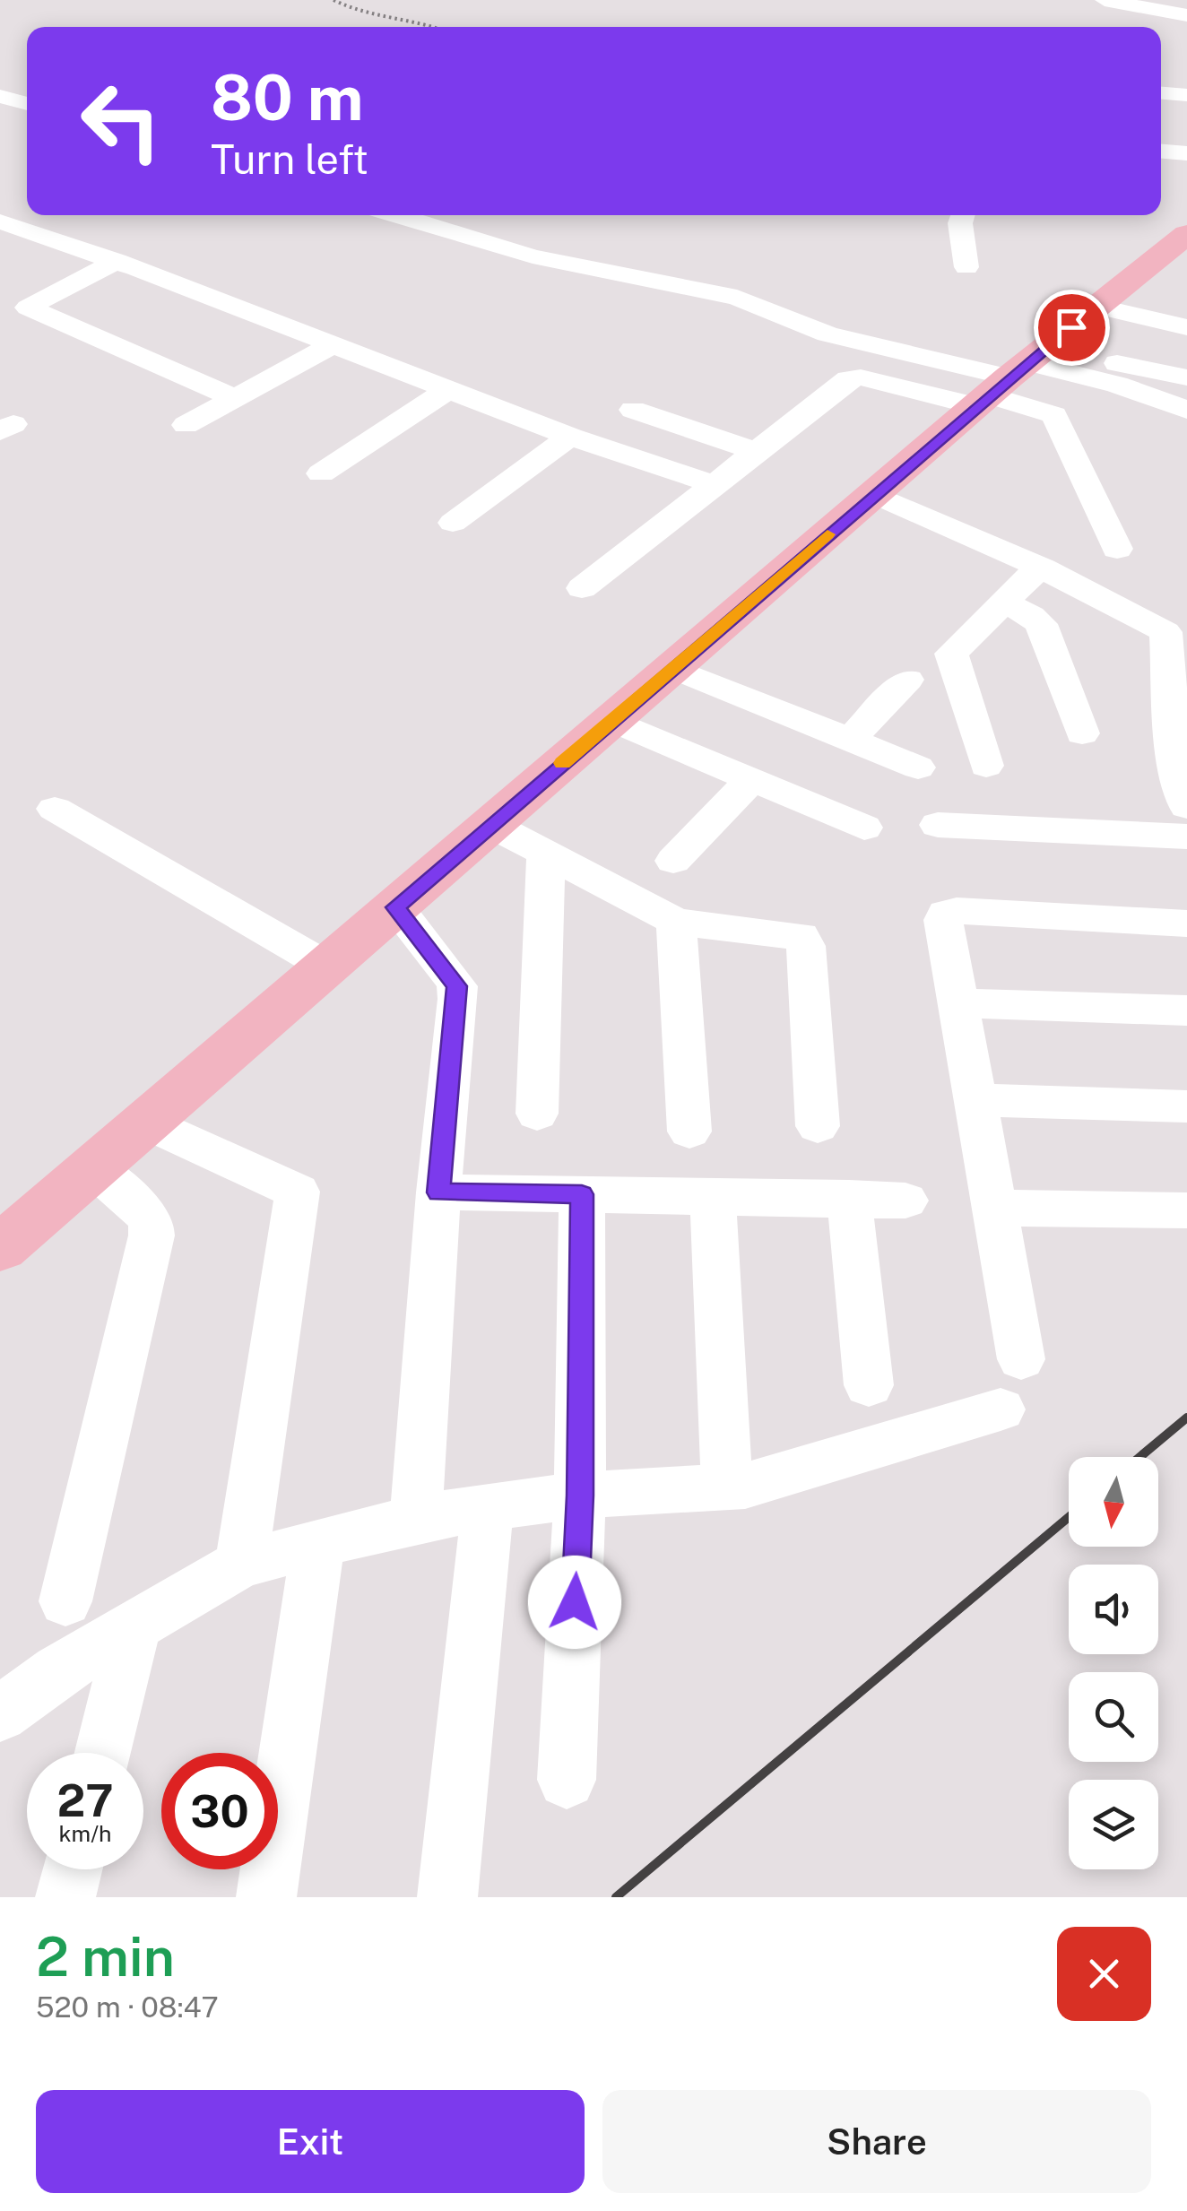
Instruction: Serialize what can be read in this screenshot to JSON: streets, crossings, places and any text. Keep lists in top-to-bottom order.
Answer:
{
  "north": "bottom",
  "page": {
    "turn": ["80 m", "Turn left"],
    "speed": "27 km/h",
    "limit": "30",
    "heading": ["2 min", "520 m · 08:47"],
    "buttons": ["Exit", "Share"]
  }
}
